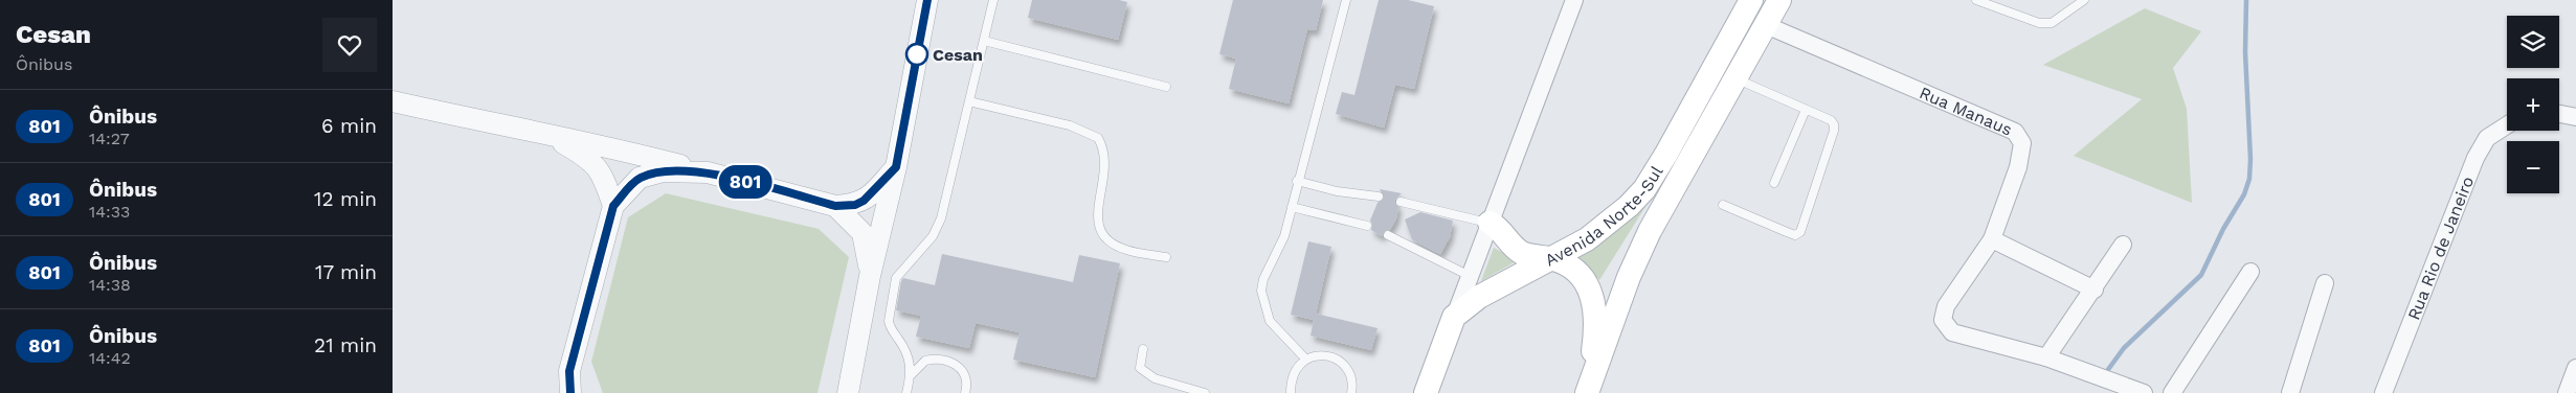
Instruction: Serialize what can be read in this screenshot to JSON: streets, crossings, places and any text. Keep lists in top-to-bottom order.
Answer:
{
  "streets": {
    "main road": ["Avenida Norte-Sul"],
    "street": ["Rua Manaus", "Rua Rio de Janeiro"]
  },
  "crossings": [
    ["Rua Manaus", "Avenida Norte-Sul"]
  ],
  "places": ["Cesan"],
  "lines": ["bus line 801"],
  "page": {
    "heading": ["Cesan", "Ônibus"],
    "on_map": "801",
    "map_buttons": ["+", "−"],
    "list": [
      {
        "mark": "801",
        "name": "Ônibus",
        "note": "14:27",
        "value": "6 min"
      },
      {
        "mark": "801",
        "name": "Ônibus",
        "note": "14:33",
        "value": "12 min"
      },
      {
        "mark": "801",
        "name": "Ônibus",
        "note": "14:38",
        "value": "17 min"
      },
      {
        "mark": "801",
        "name": "Ônibus",
        "note": "14:42",
        "value": "21 min"
      }
    ]
  }
}
